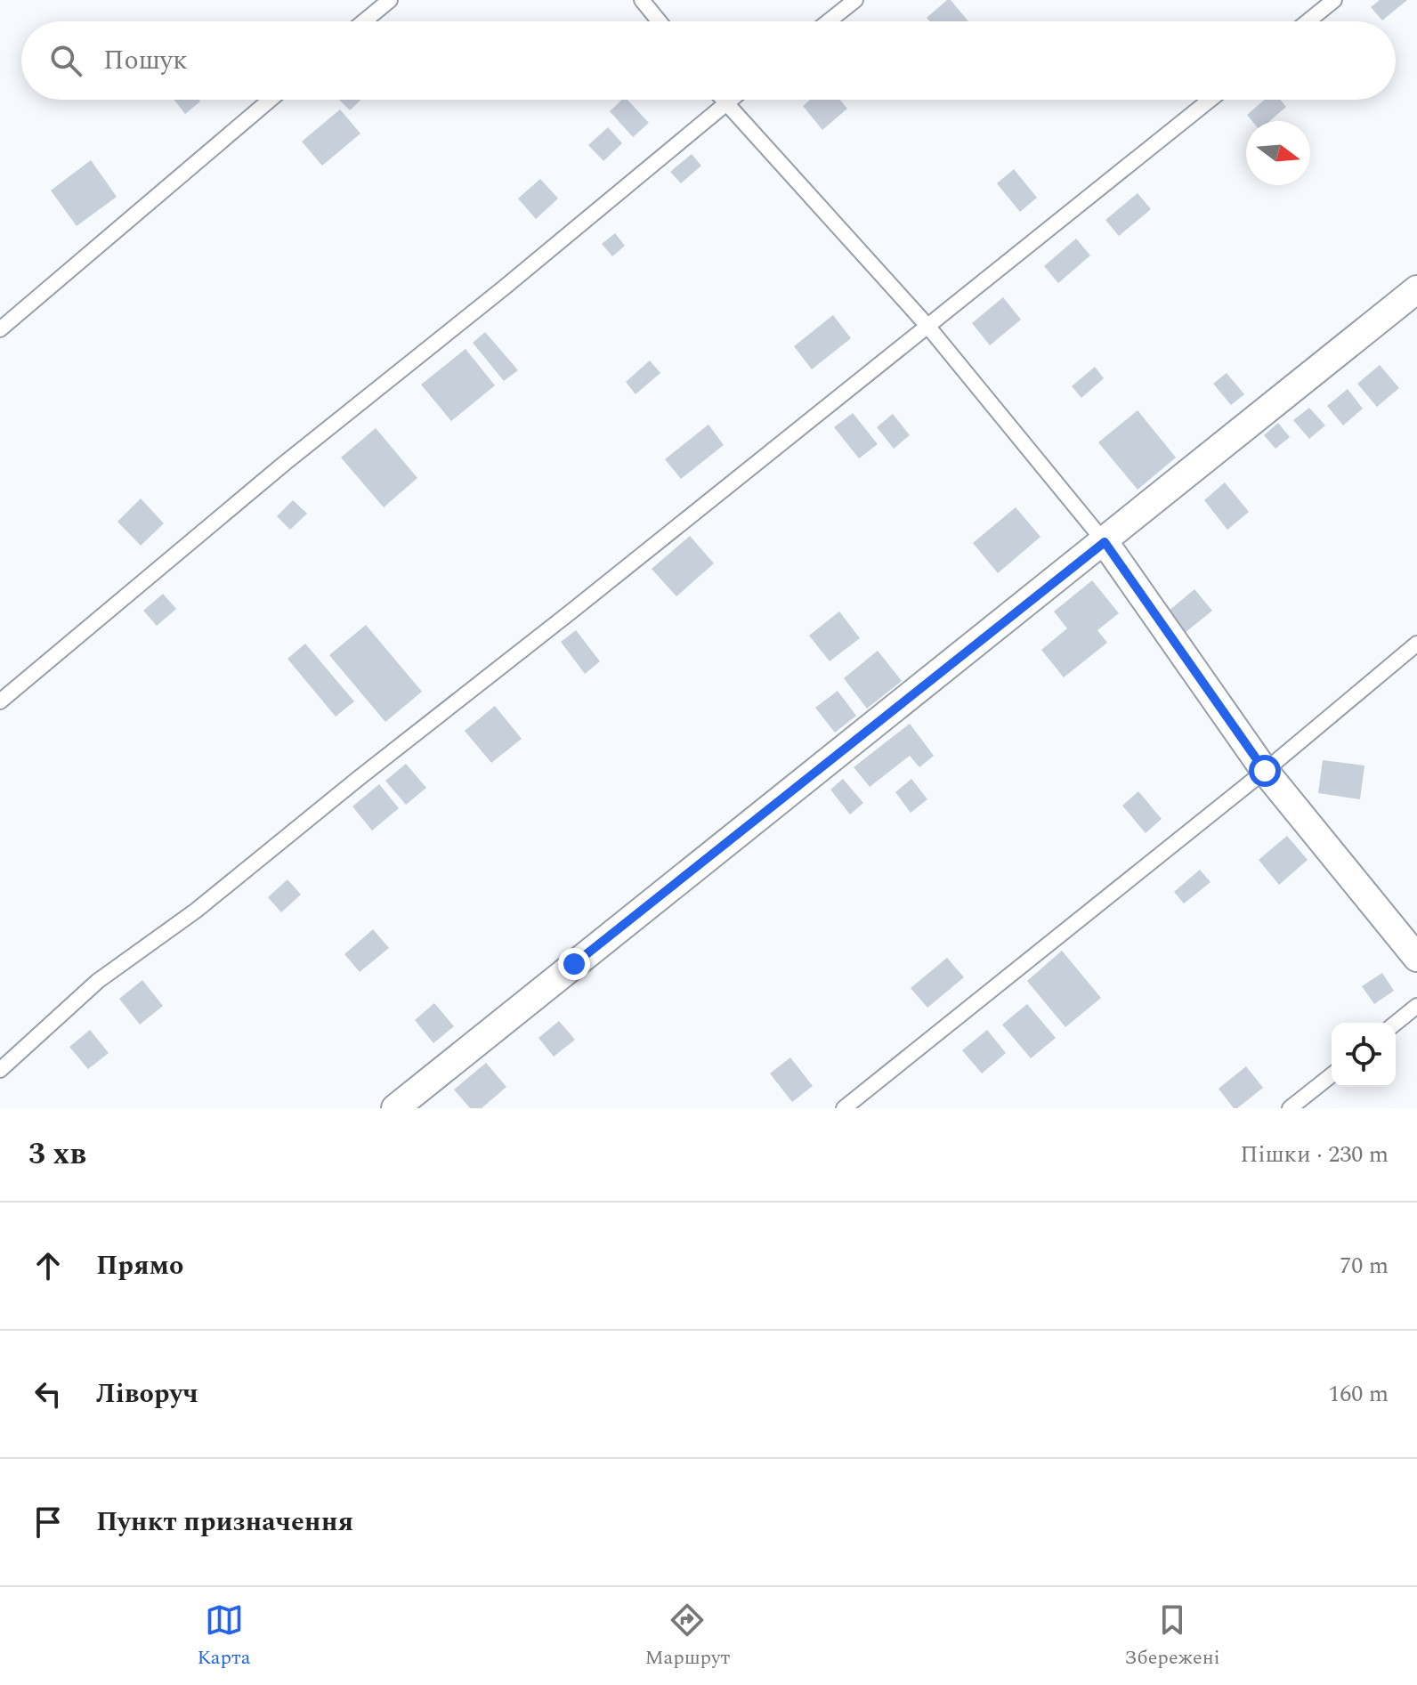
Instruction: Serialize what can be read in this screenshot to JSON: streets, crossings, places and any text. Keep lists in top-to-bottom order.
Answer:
{
  "north": "right",
  "page": {
    "search": "Пошук",
    "heading": ["3 хв", "Пішки · 230 m"],
    "list": [
      ["Прямо", "70 m"],
      ["Ліворуч", "160 m"],
      "Пункт призначення"
    ],
    "nav": ["Карта", "Маршрут", "Збережені"]
  }
}
